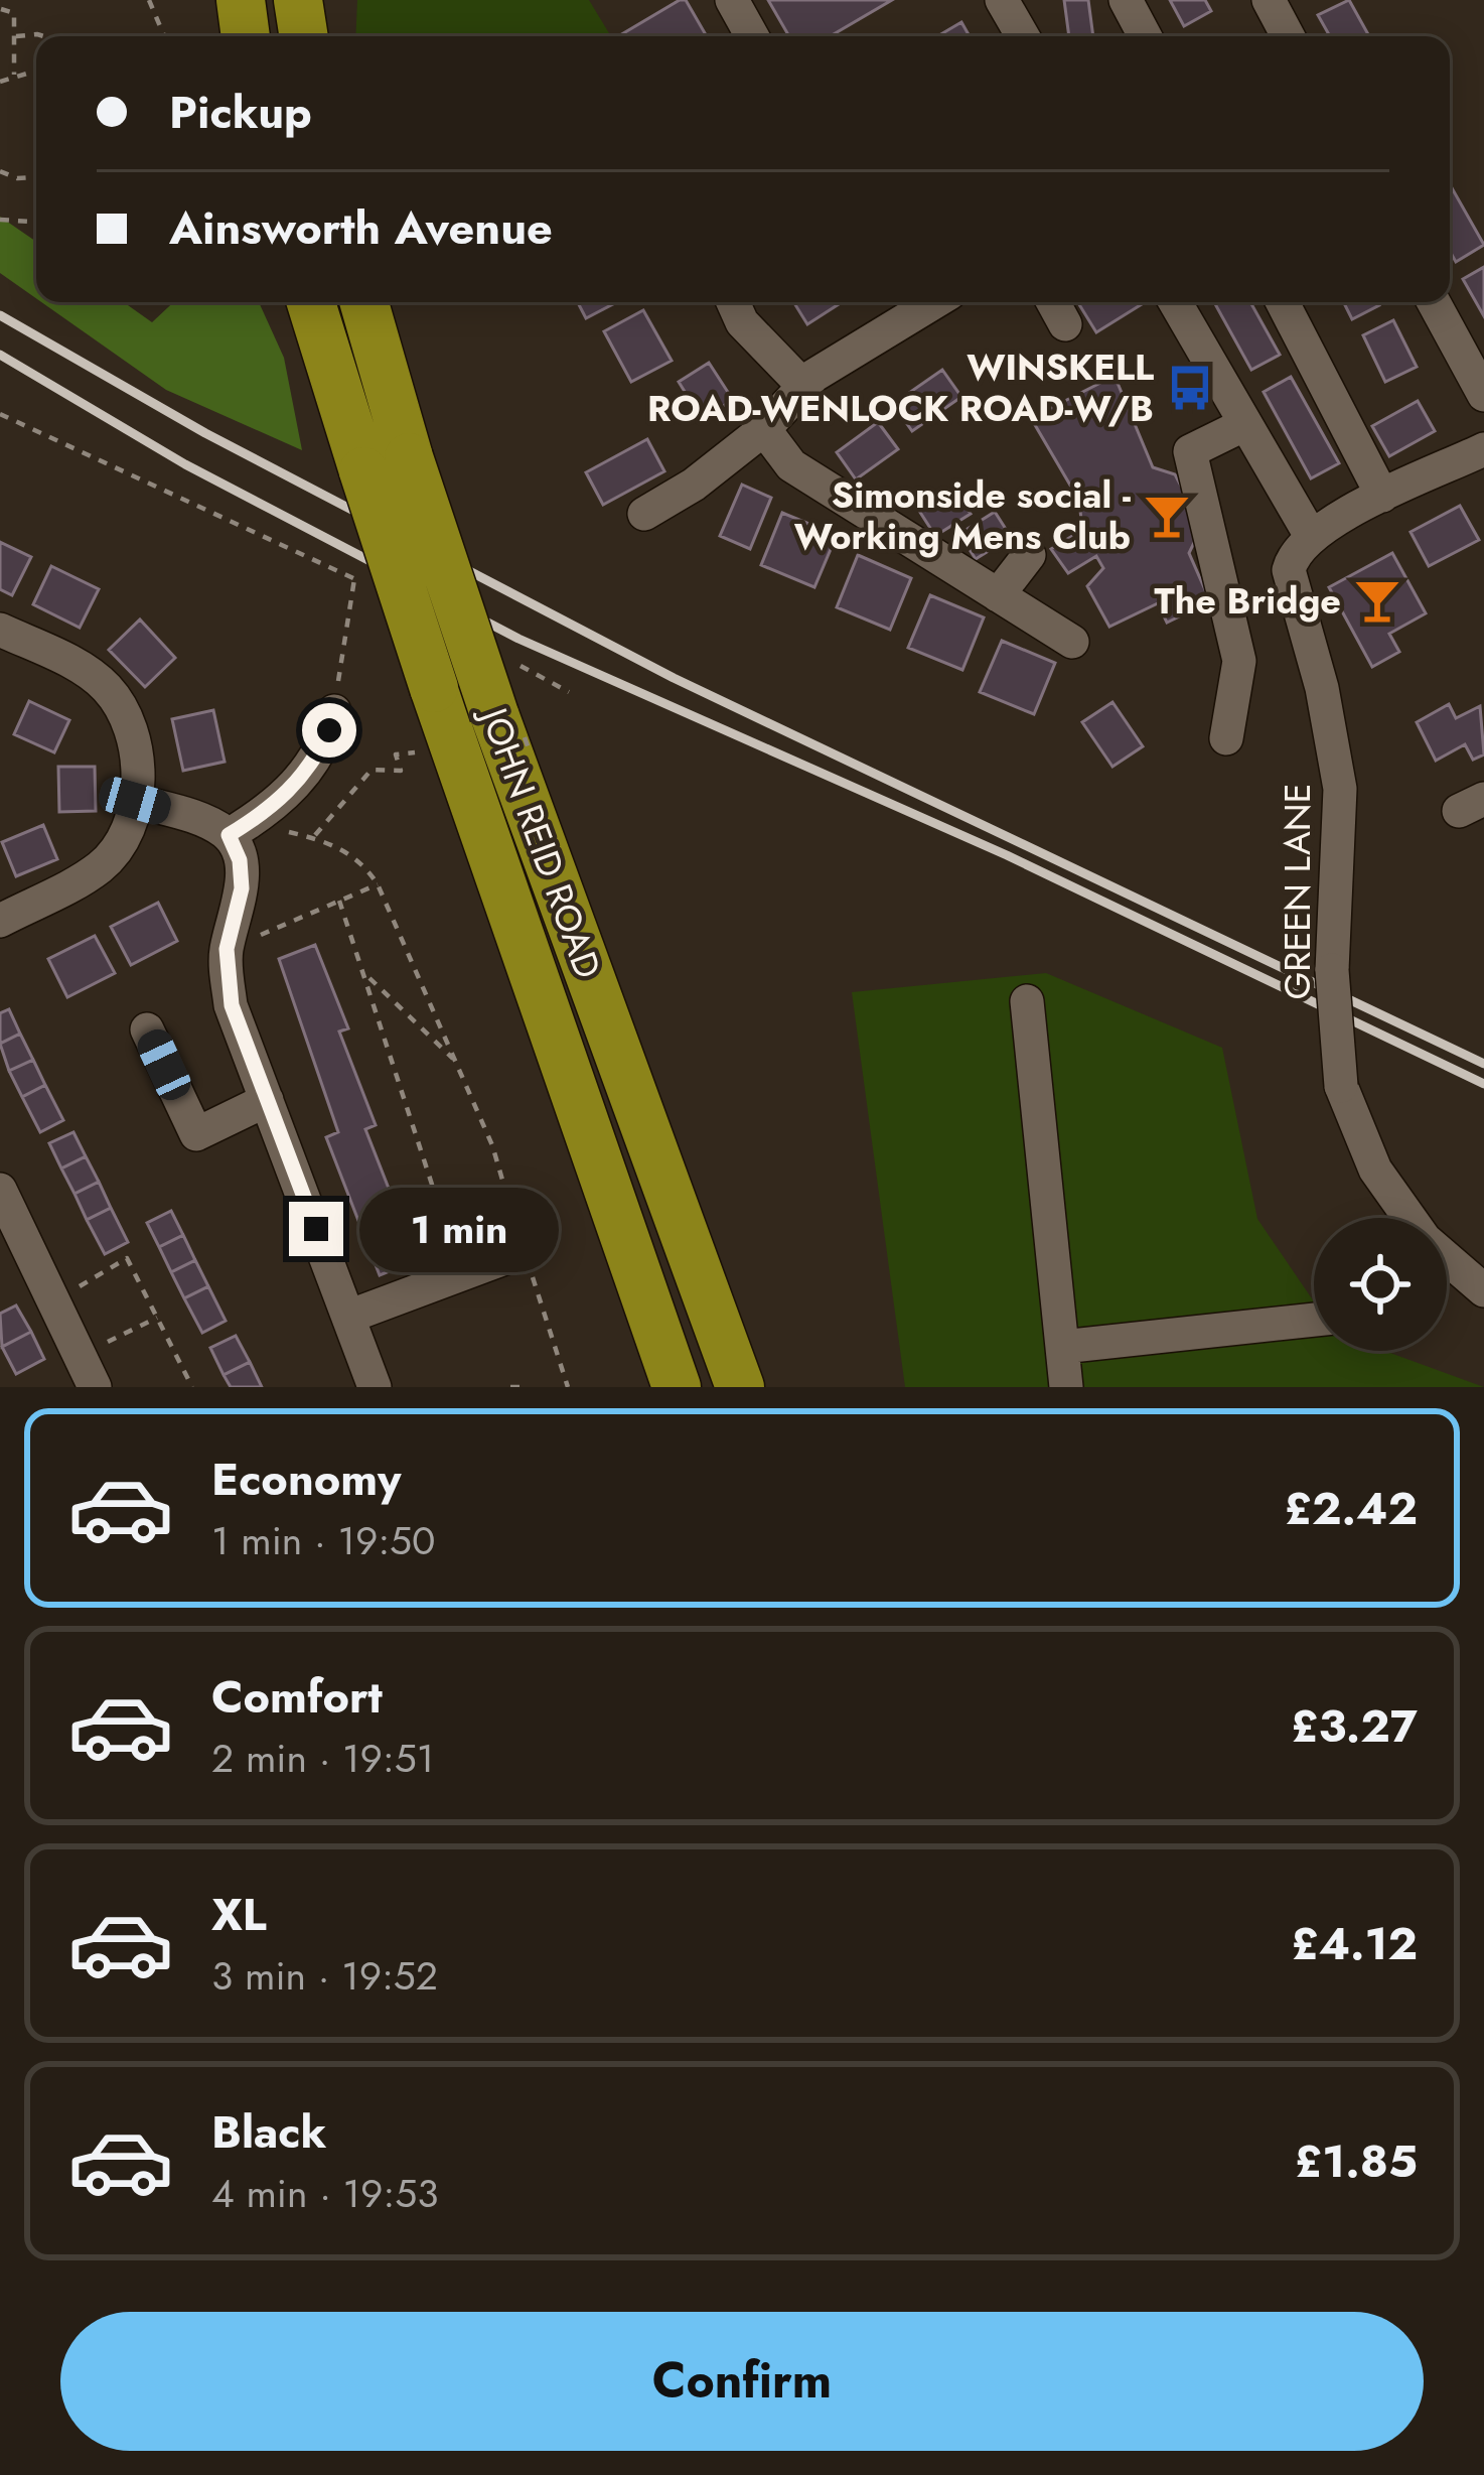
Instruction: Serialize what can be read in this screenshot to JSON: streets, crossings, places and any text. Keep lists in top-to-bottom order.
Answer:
{
  "streets": {
    "highway": ["JOHN REID ROAD"],
    "street": ["GREEN LANE"]
  },
  "places": {
    "bus stop": ["WINSKELL ROAD-WENLOCK ROAD-W/B"],
    "bar": ["Simonside social - Working Mens Club", "The Bridge"]
  },
  "page": {
    "banner": ["Pickup", "Ainsworth Avenue"],
    "bubble": "1 min",
    "list": [
      {
        "name": "Economy",
        "note": "1 min · 19:50",
        "value": "£2.42"
      },
      {
        "name": "Comfort",
        "note": "2 min · 19:51",
        "value": "£3.27"
      },
      {
        "name": "XL",
        "note": "3 min · 19:52",
        "value": "£4.12"
      },
      {
        "name": "Black",
        "note": "4 min · 19:53",
        "value": "£1.85"
      }
    ],
    "buttons": "Confirm"
  }
}
